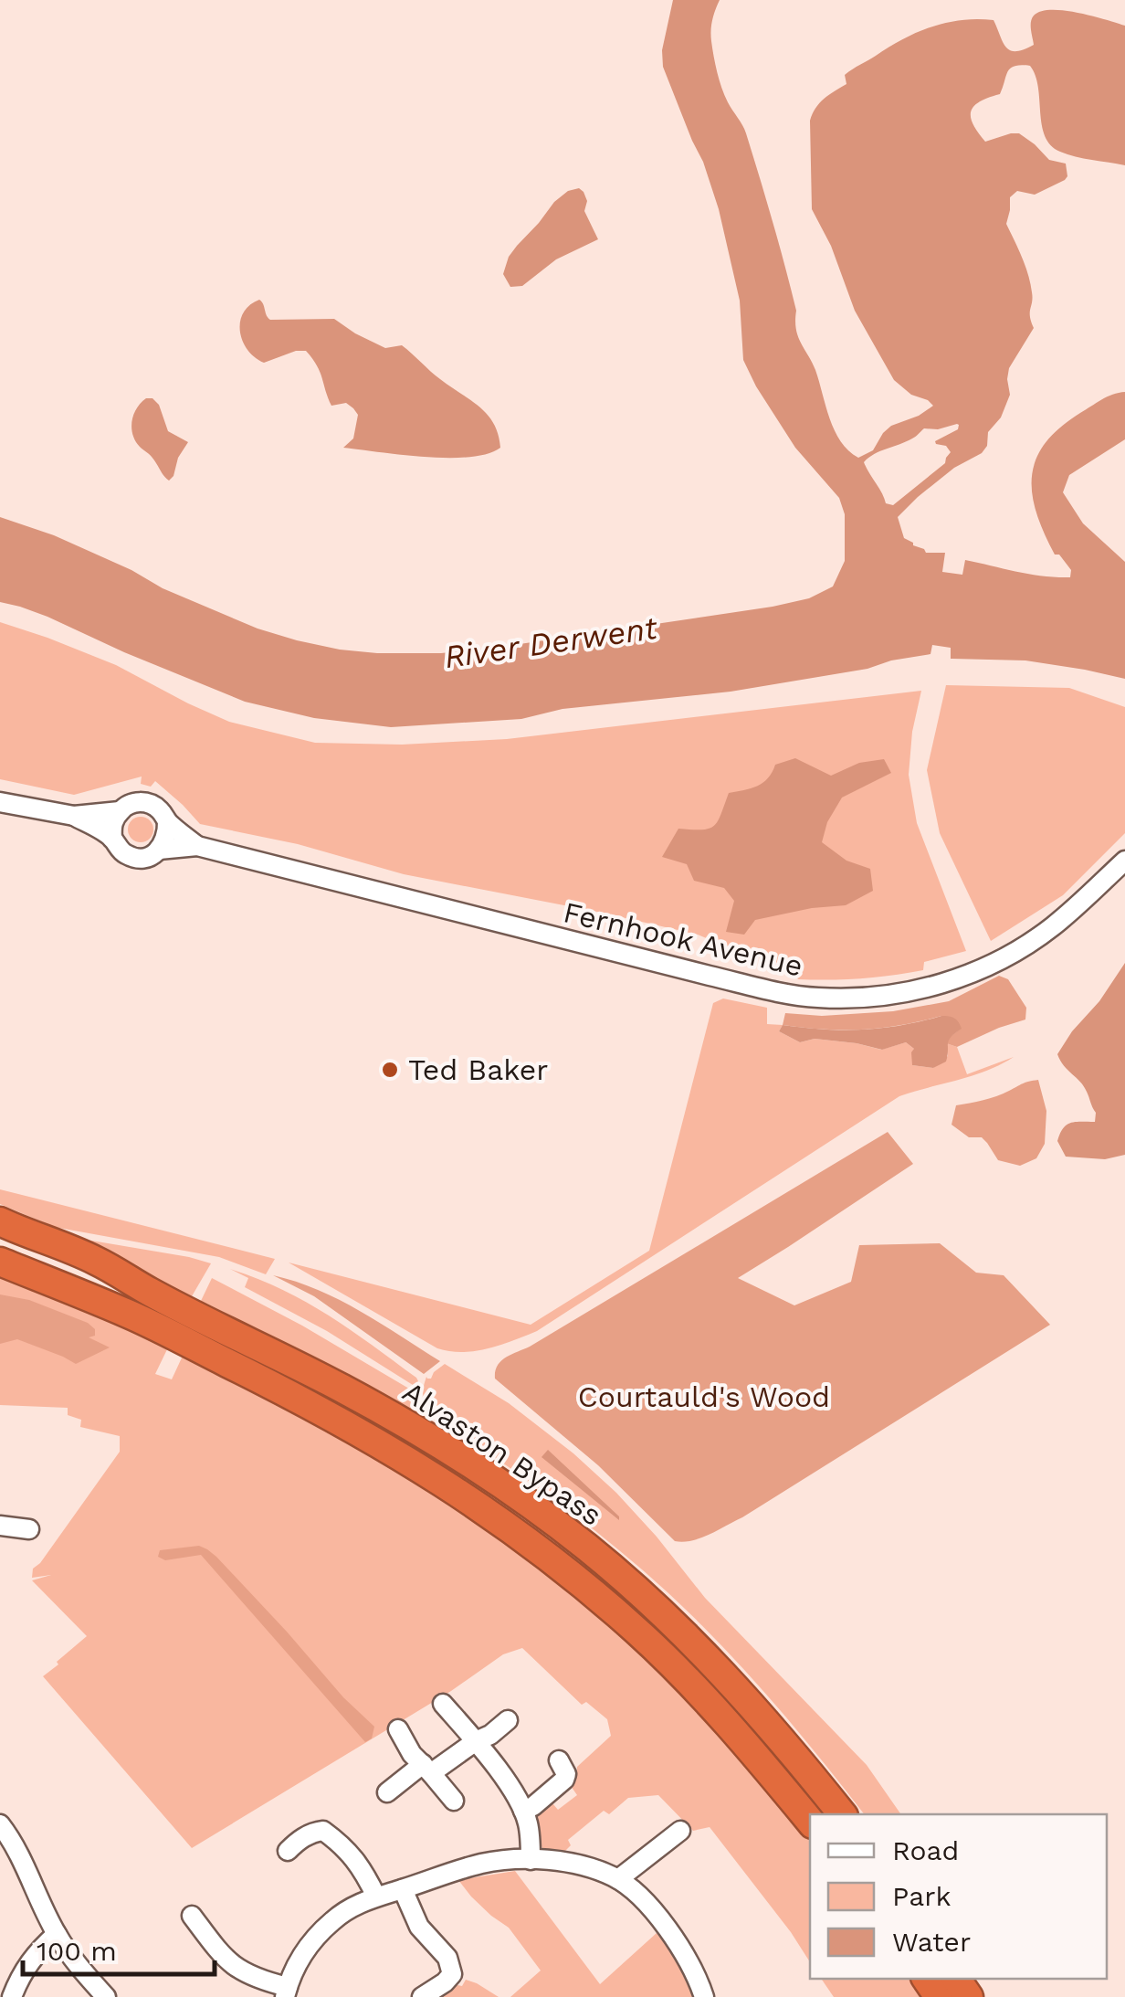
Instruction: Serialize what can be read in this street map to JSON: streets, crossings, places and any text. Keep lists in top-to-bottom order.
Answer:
{
  "streets": {
    "highway": ["Alvaston Bypass"],
    "street": ["Fernhook Avenue"]
  },
  "water": ["River Derwent"],
  "parks": ["Courtauld's Wood"],
  "places": ["Ted Baker"],
  "legend": ["Road", "Park", "Water"],
  "scale_bar": "100 m"
}
